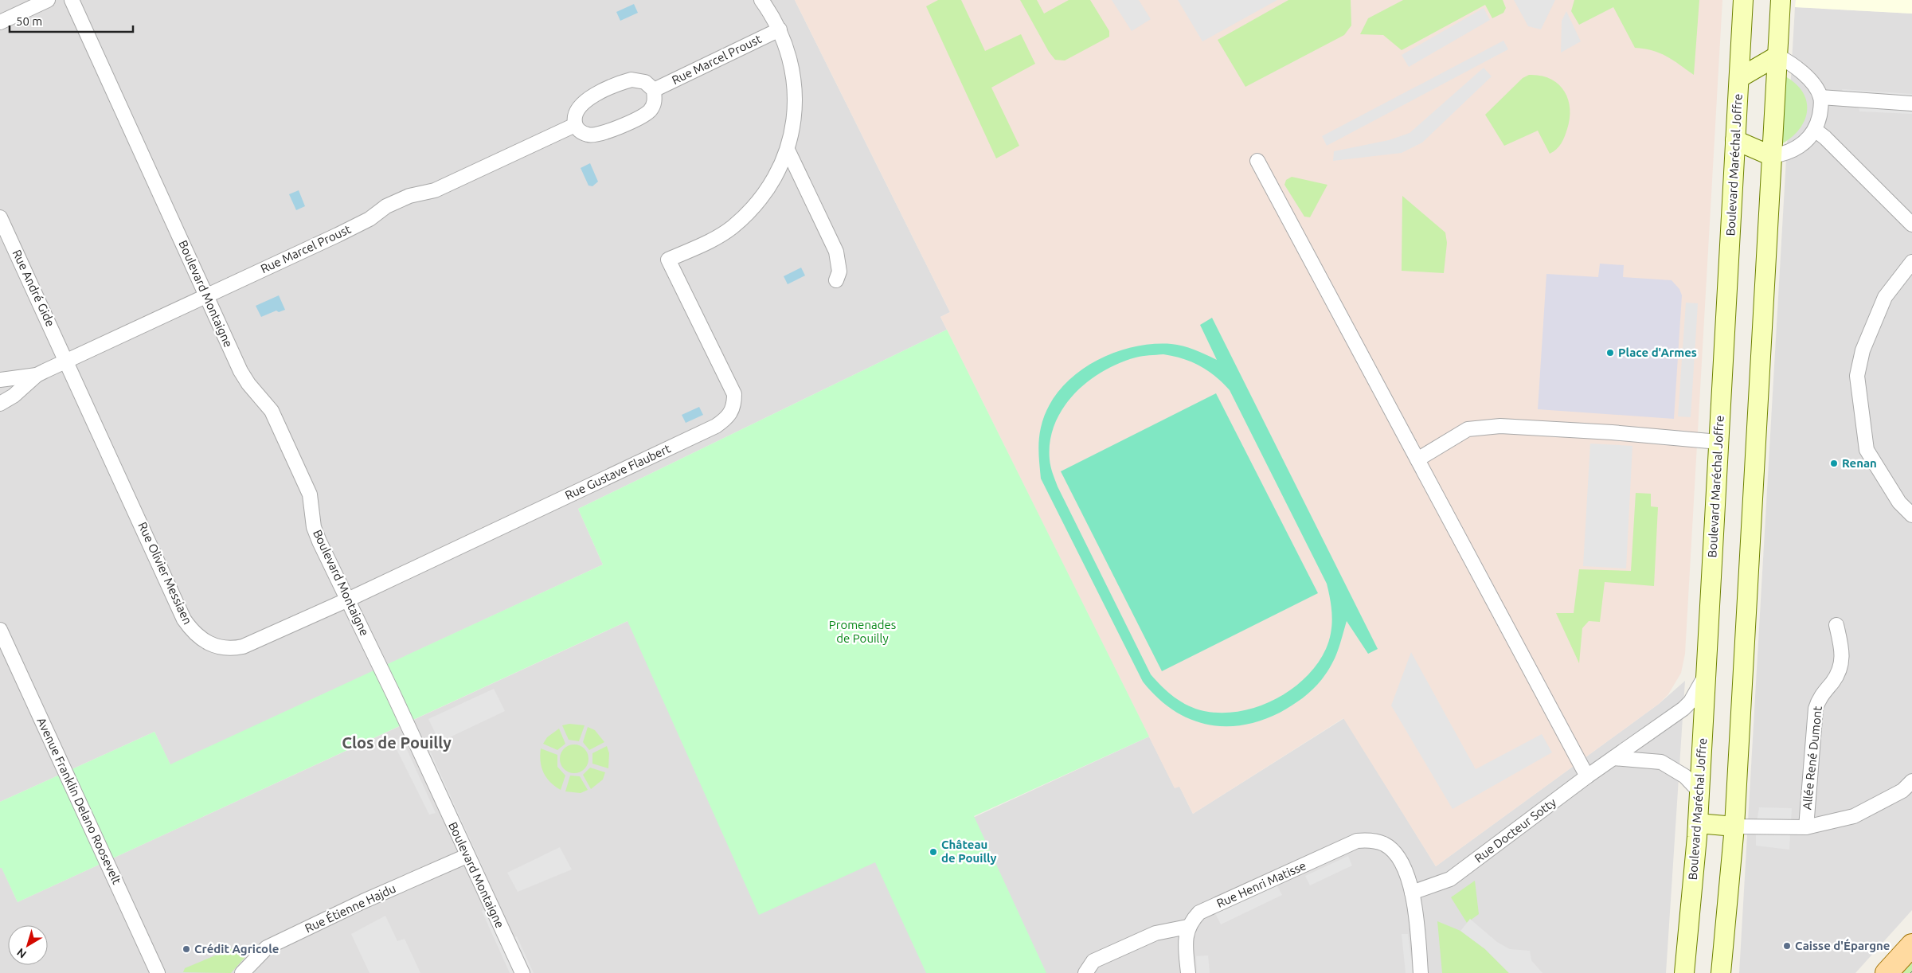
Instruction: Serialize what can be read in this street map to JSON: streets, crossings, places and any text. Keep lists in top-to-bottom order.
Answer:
{
  "streets": {
    "main road": ["Boulevard Maréchal Joffre"],
    "street": [
      "Rue Marcel Proust",
      "Rue André Gide",
      "Boulevard Montaigne",
      "Rue Gustave Flaubert",
      "Rue Olivier Messiaen",
      "Allée René Dumont",
      "Avenue Franklin Delano Roosevelt",
      "Rue Docteur Sotty",
      "Rue Henri Matisse",
      "Rue Étienne Hajdu"
    ]
  },
  "crossings": [
    ["Rue Marcel Proust", "Rue André Gide"],
    ["Rue Marcel Proust", "Boulevard Montaigne"],
    ["Rue Marcel Proust", "Rue Olivier Messiaen"],
    ["Boulevard Maréchal Joffre", "Rue Docteur Sotty"],
    ["Rue André Gide", "Rue Olivier Messiaen"],
    ["Boulevard Montaigne", "Rue Gustave Flaubert"],
    ["Boulevard Montaigne", "Rue Olivier Messiaen"],
    ["Boulevard Montaigne", "Rue Étienne Hajdu"],
    ["Rue Gustave Flaubert", "Rue Olivier Messiaen"],
    ["Rue Docteur Sotty", "Rue Henri Matisse"]
  ],
  "districts": ["Clos de Pouilly"],
  "parks": ["Promenades de Pouilly"],
  "places": [
    "Place d'Armes",
    "Renan",
    "Château de Pouilly",
    "Caisse d'Épargne",
    "Crédit Agricole"
  ],
  "scale_bar": "50 m",
  "north": "bottom left"
}
